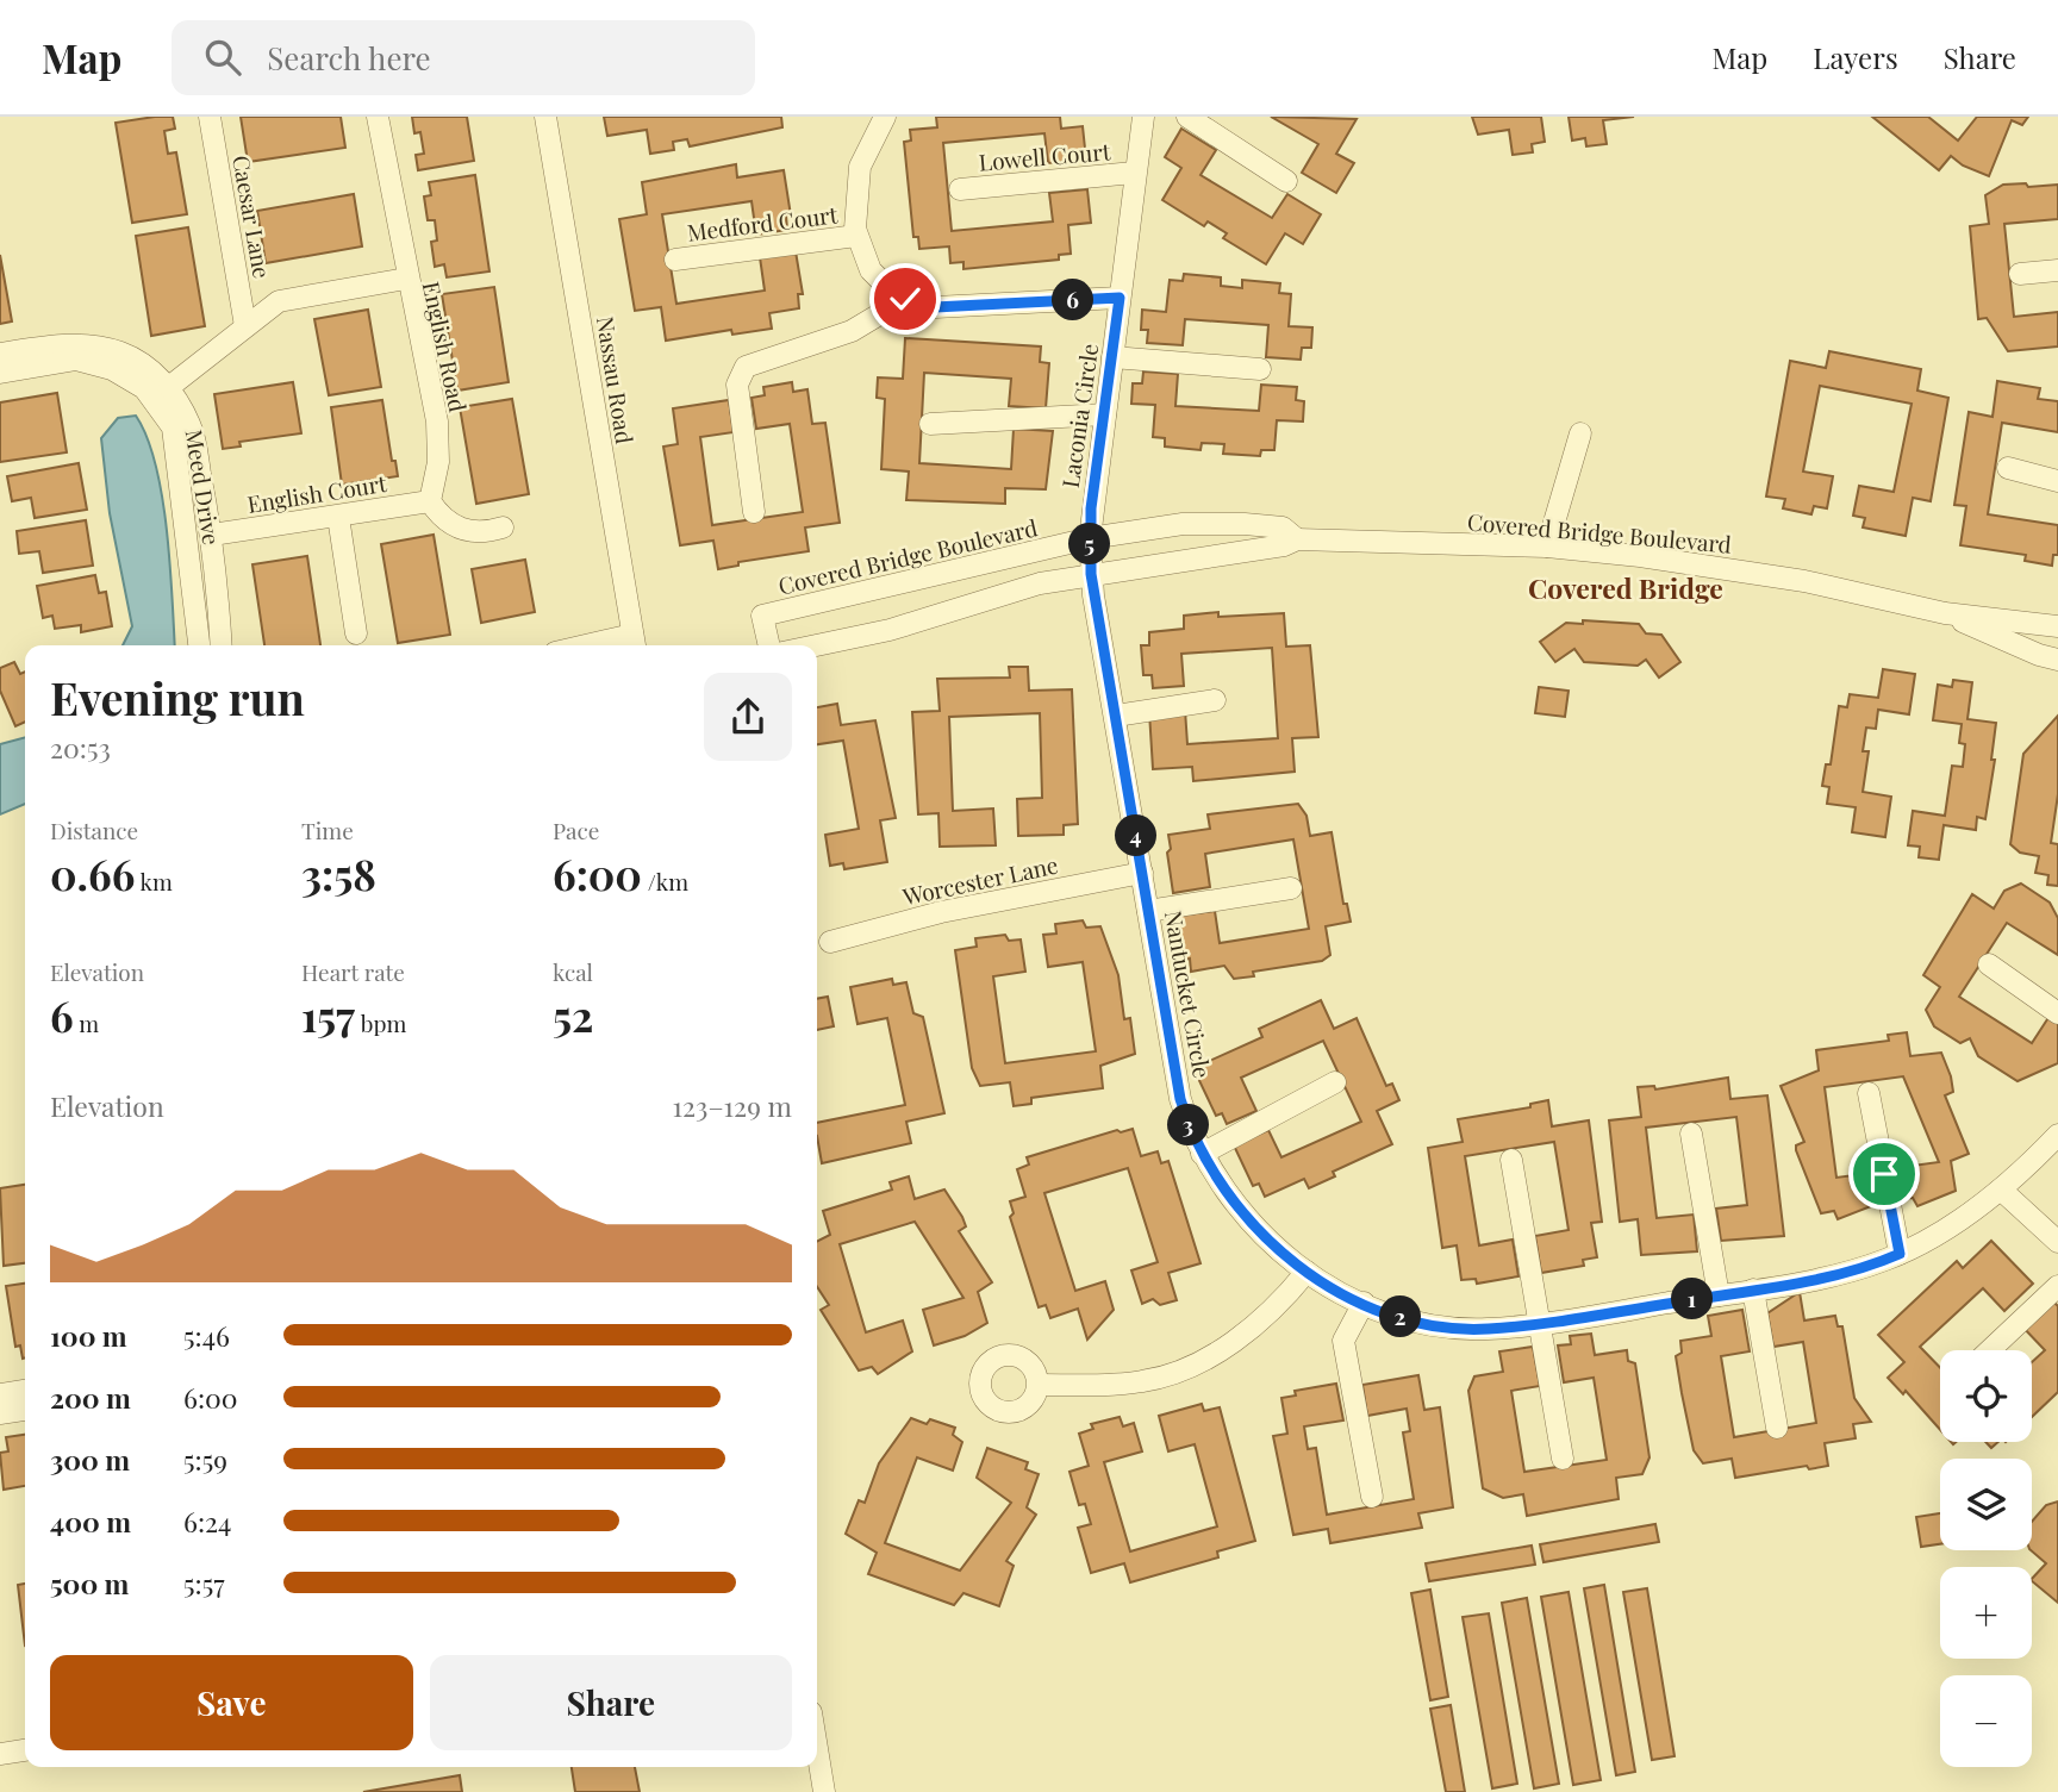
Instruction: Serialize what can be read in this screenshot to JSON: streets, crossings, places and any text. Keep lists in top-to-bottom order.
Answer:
{
  "streets": {
    "street": [
      "Lowell Court",
      "Caesar Lane",
      "Medford Court",
      "English Road",
      "Nassau Road",
      "Laconia Circle",
      "Meed Drive",
      "English Court",
      "Covered Bridge Boulevard",
      "Worcester Lane",
      "Nantucket Circle"
    ]
  },
  "crossings": [
    ["Lowell Court", "Laconia Circle"],
    ["English Road", "English Court"],
    ["Laconia Circle", "Covered Bridge Boulevard"],
    ["Laconia Circle", "Nantucket Circle"],
    ["Covered Bridge Boulevard", "Nantucket Circle"],
    ["Worcester Lane", "Nantucket Circle"]
  ],
  "districts": ["Covered Bridge"],
  "page": {
    "header": "Map",
    "search": "Search here",
    "nav": ["Map", "Layers", "Share"],
    "pins": [
      "6",
      "5",
      "4",
      "3",
      "1",
      "2"
    ],
    "heading": ["Evening run", "20:53"],
    "stats": [
      ["Distance", "0.66 km"],
      ["Time", "3:58"],
      ["Pace", "6:00 /km"],
      ["Elevation", "6 m"],
      ["Heart rate", "157 bpm"],
      ["kcal", "52"]
    ],
    "chart": ["Elevation", "123–129 m"],
    "list": [
      {
        "name": "100 m",
        "note": "5:46"
      },
      {
        "name": "200 m",
        "note": "6:00"
      },
      {
        "name": "300 m",
        "note": "5:59"
      },
      {
        "name": "400 m",
        "note": "6:24"
      },
      {
        "name": "500 m",
        "note": "5:57"
      }
    ],
    "map_buttons": ["+", "−"],
    "buttons": ["Save", "Share"]
  }
}
